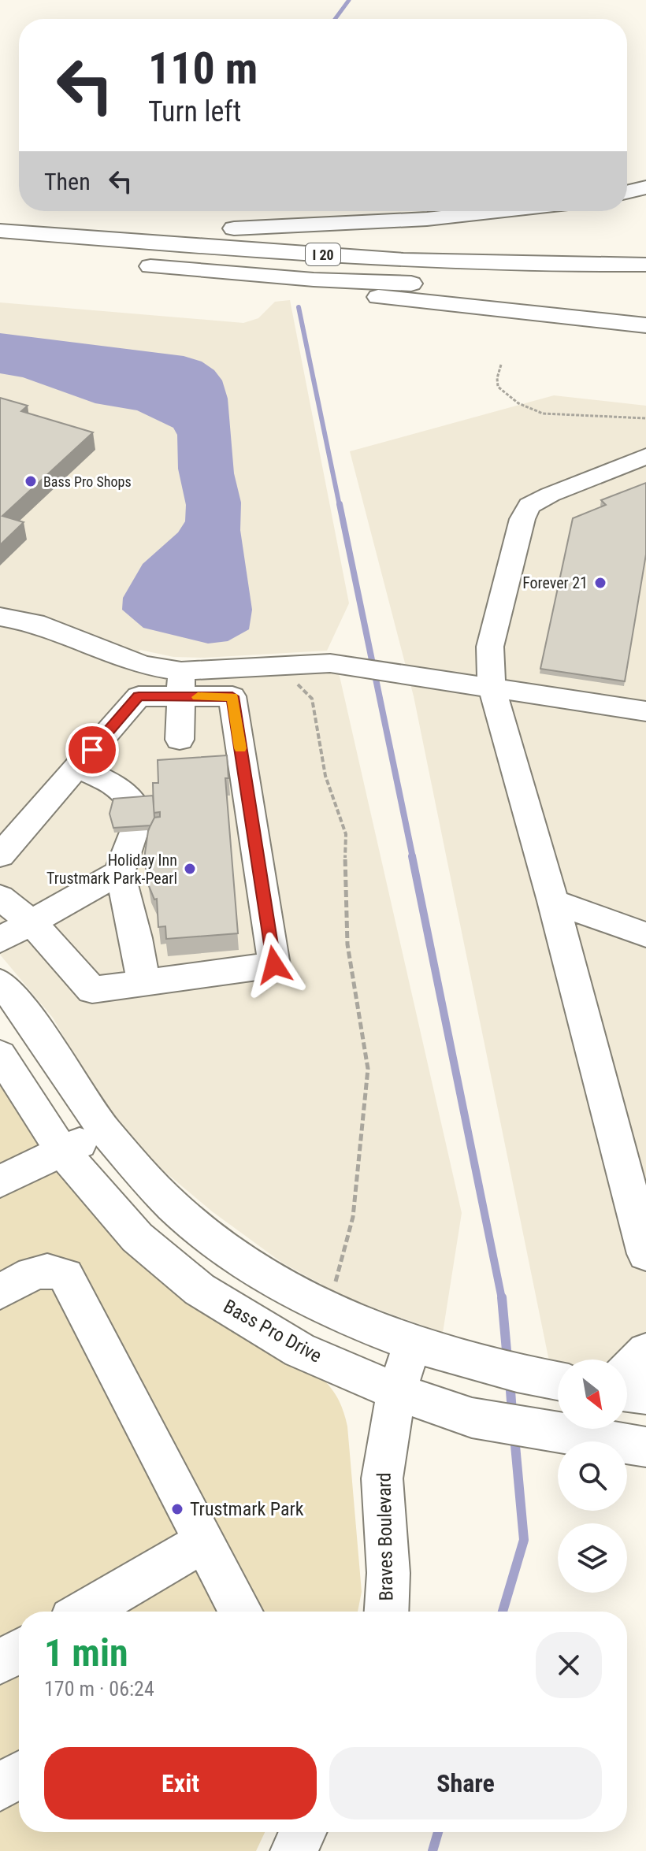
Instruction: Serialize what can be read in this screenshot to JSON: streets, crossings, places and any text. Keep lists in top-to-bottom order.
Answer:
{
  "streets": {
    "highway": ["I 20"],
    "street": ["Bass Pro Drive", "Braves Boulevard"]
  },
  "crossings": [
    ["Bass Pro Drive", "Braves Boulevard"]
  ],
  "places": [
    "Bass Pro Shops",
    "Forever 21",
    "Holiday Inn Trustmark Park-Pearl",
    "Trustmark Park"
  ],
  "north": "bottom right",
  "page": {
    "turn": ["110 m", "Turn left"],
    "then": "Then",
    "heading": ["1 min", "170 m · 06:24"],
    "buttons": ["Exit", "Share"]
  }
}
